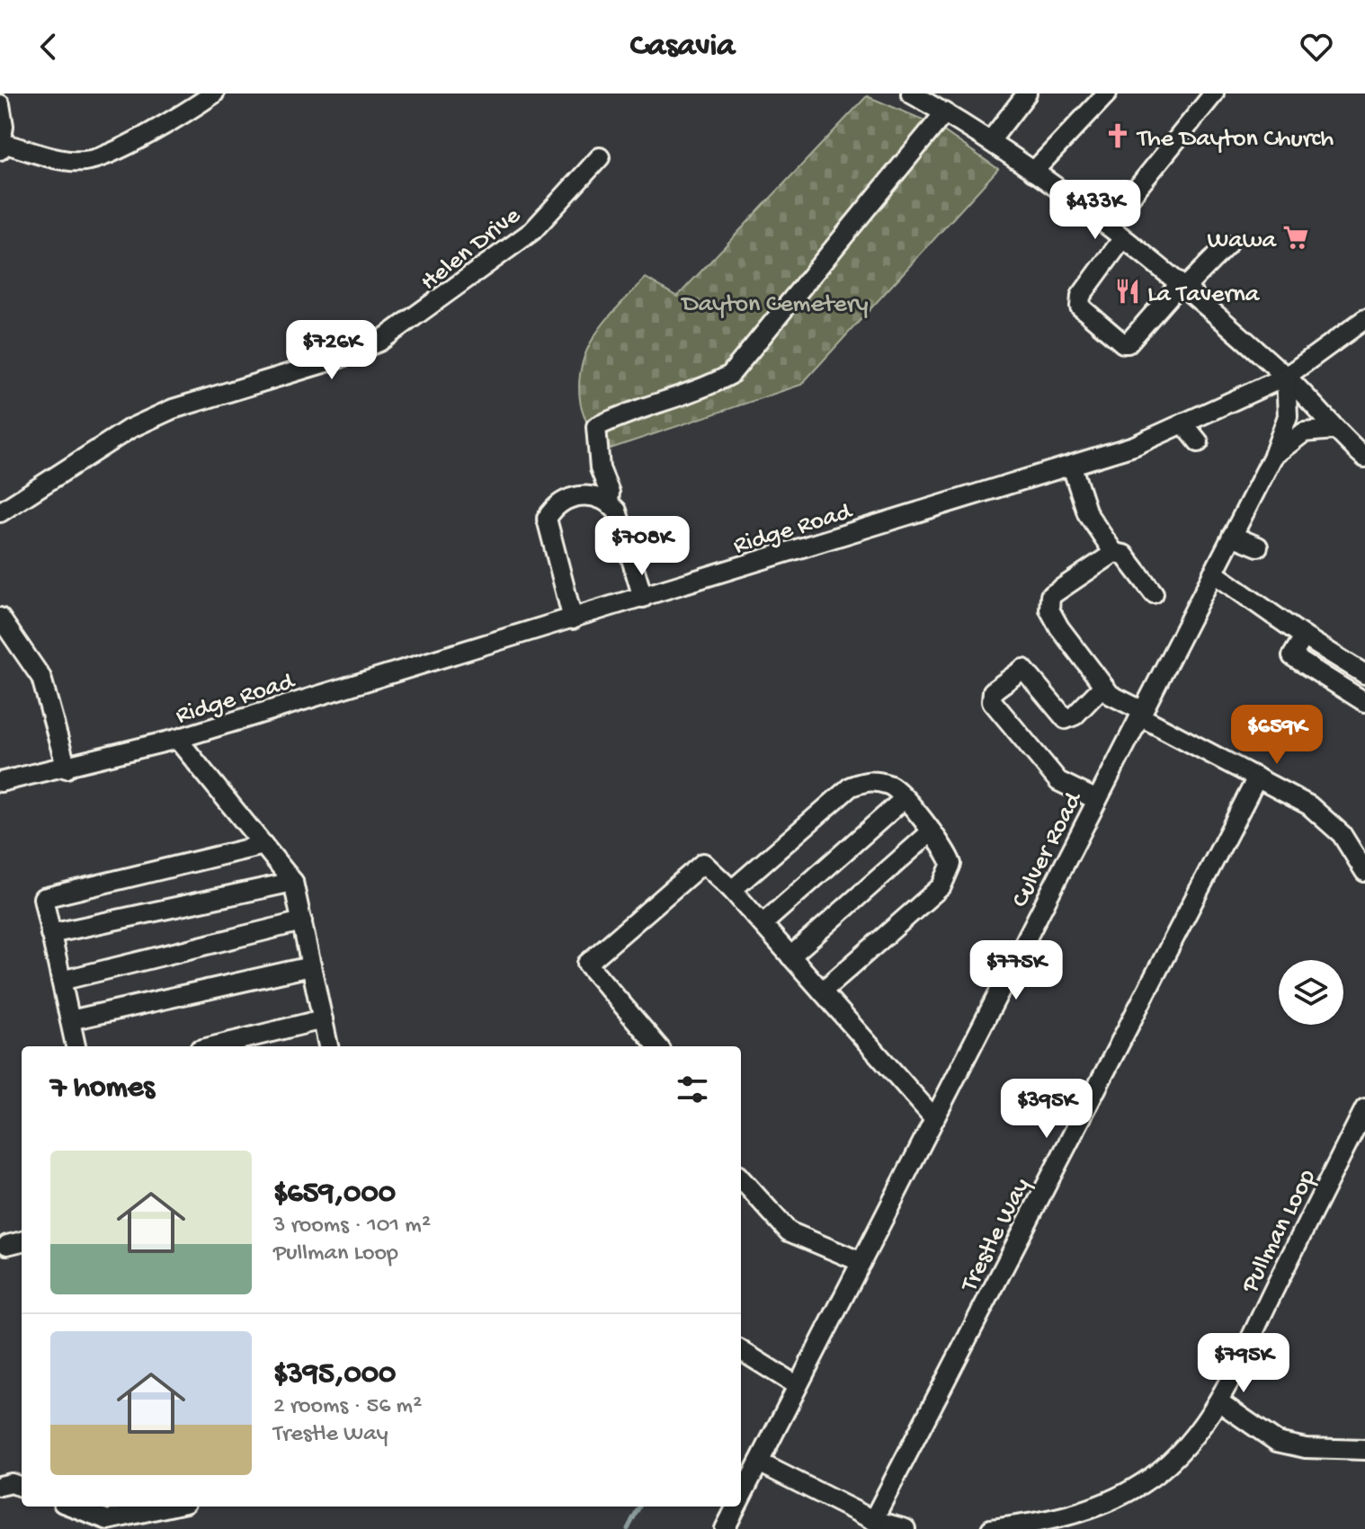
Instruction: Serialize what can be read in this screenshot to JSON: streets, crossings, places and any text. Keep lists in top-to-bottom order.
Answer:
{
  "streets": {
    "street": [
      "Helen Drive",
      "Ridge Road",
      "Culver Road",
      "Pullman Loop",
      "Trestle Way"
    ]
  },
  "crossings": [
    ["Ridge Road", "Culver Road"]
  ],
  "parks": ["Dayton Cemetery"],
  "places": {
    "church": ["The Dayton Church"],
    "supermarket": ["Wawa"],
    "restaurant": ["La Taverna"]
  },
  "page": {
    "header": "Casavia",
    "price": [
      "$433K",
      "$726K",
      "$708K",
      "$659K",
      "$775K",
      "$395K",
      "$795K"
    ],
    "heading": "7 homes",
    "list": [
      {
        "name": "$659,000",
        "note": "3 rooms · 101 m² · Pullman Loop"
      },
      {
        "name": "$395,000",
        "note": "2 rooms · 56 m² · Trestle Way"
      }
    ]
  }
}
